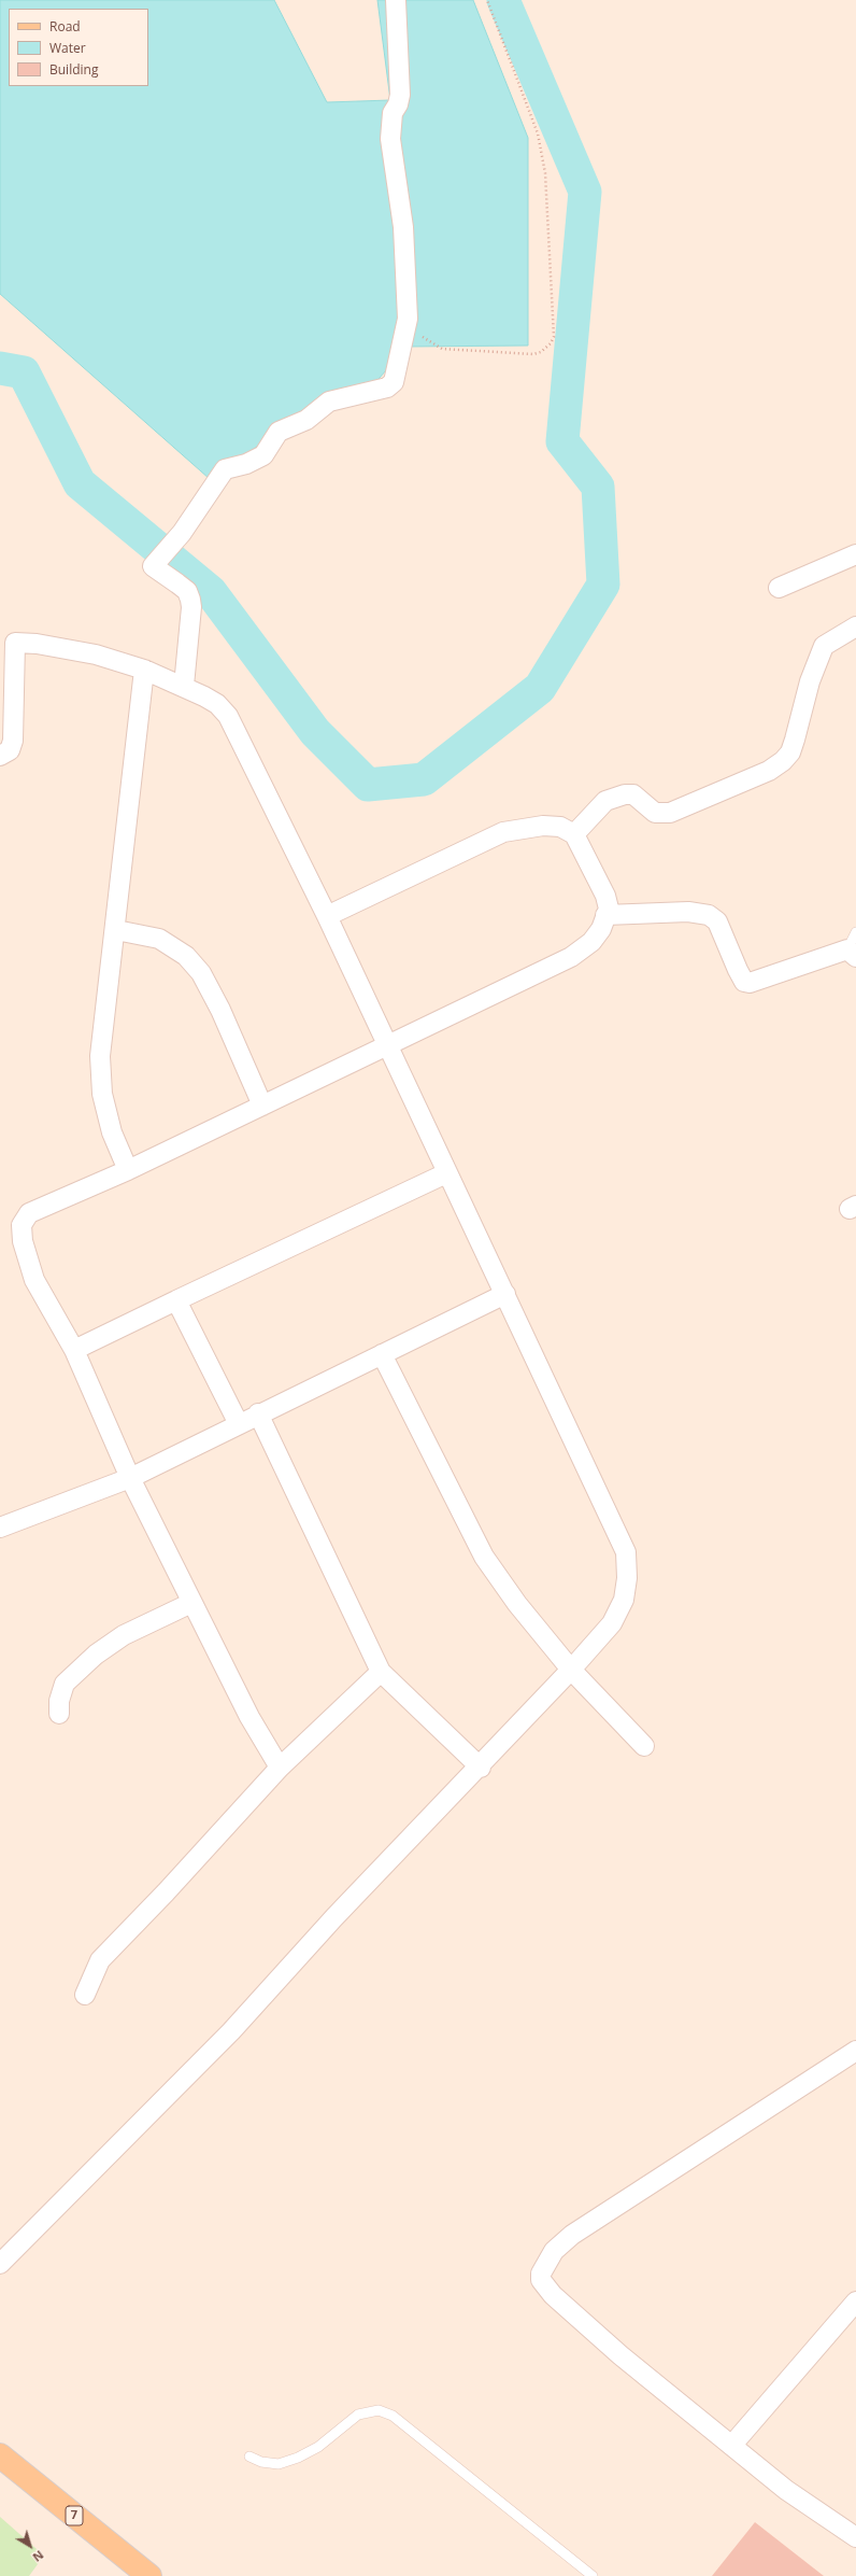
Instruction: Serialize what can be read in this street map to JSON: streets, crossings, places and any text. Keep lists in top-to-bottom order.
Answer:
{
  "streets": {
    "main road": ["7"]
  },
  "legend": ["Road", "Water", "Building"],
  "north": "bottom right"
}
